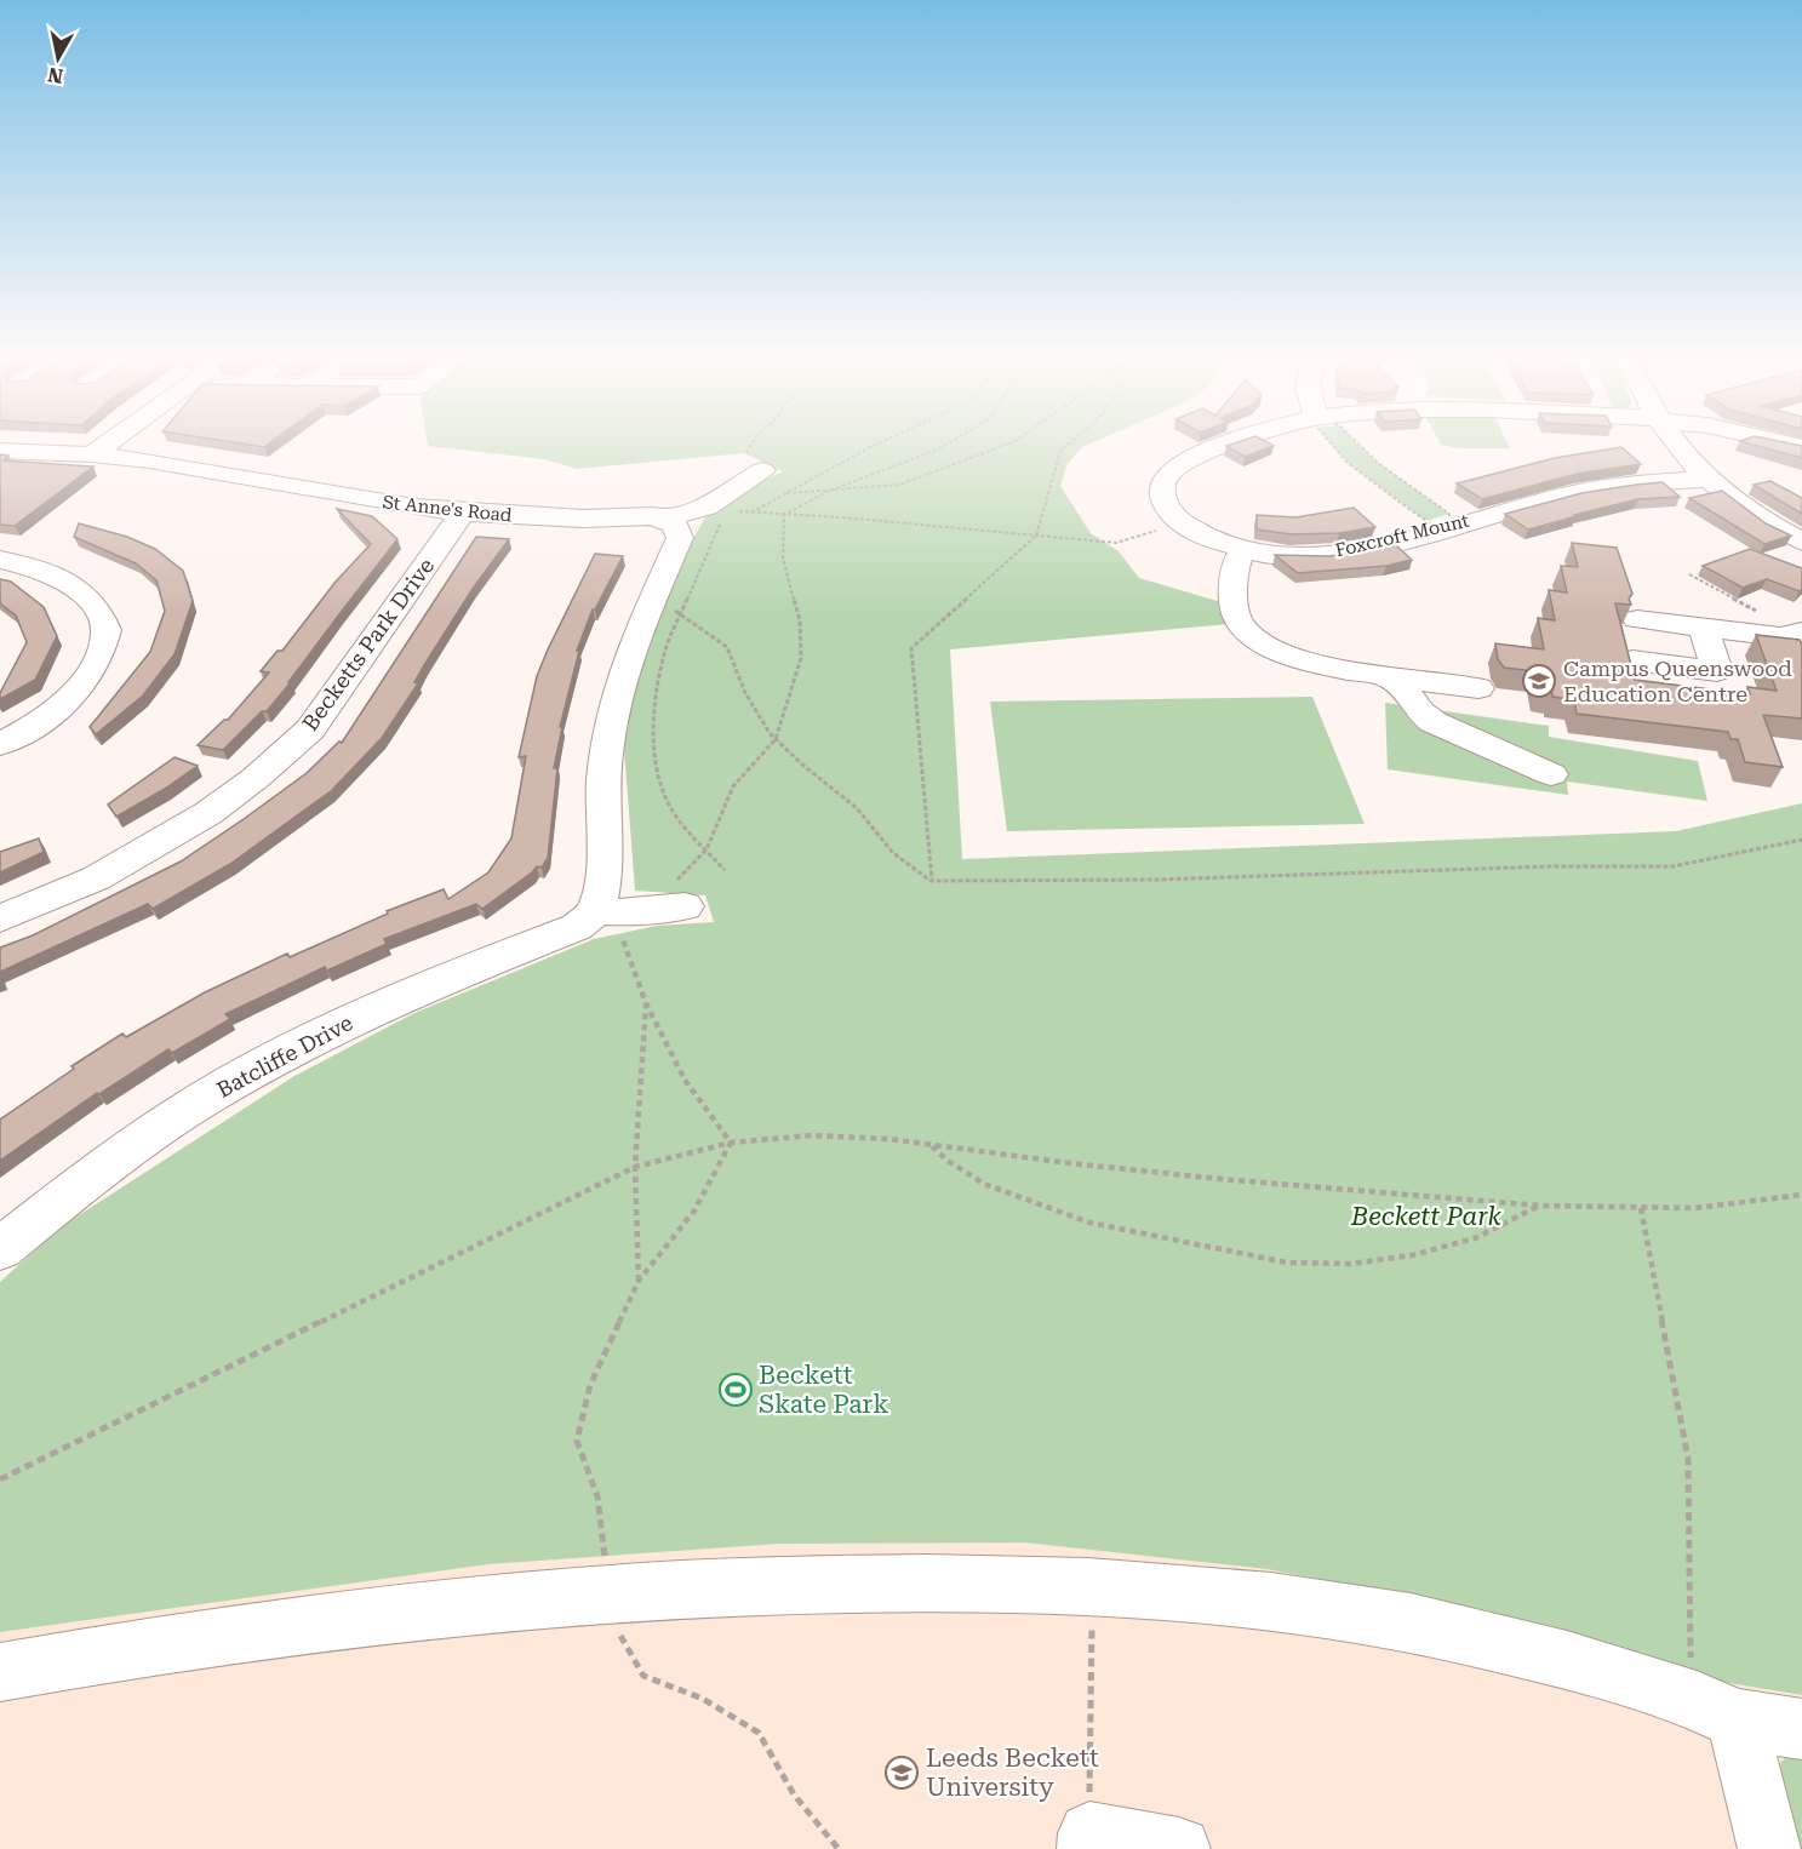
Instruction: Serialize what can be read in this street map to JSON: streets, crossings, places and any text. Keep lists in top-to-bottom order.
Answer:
{
  "streets": {
    "street": [
      "St Anne's Road",
      "Foxcroft Mount",
      "Becketts Park Drive",
      "Batcliffe Drive"
    ]
  },
  "crossings": [
    ["St Anne's Road", "Becketts Park Drive"]
  ],
  "parks": ["Beckett Park"],
  "places": {
    "school or university": ["Campus Queenswood Education Centre", "Leeds Beckett University"],
    "sports": ["Beckett Skate Park"]
  },
  "north": "bottom"
}
